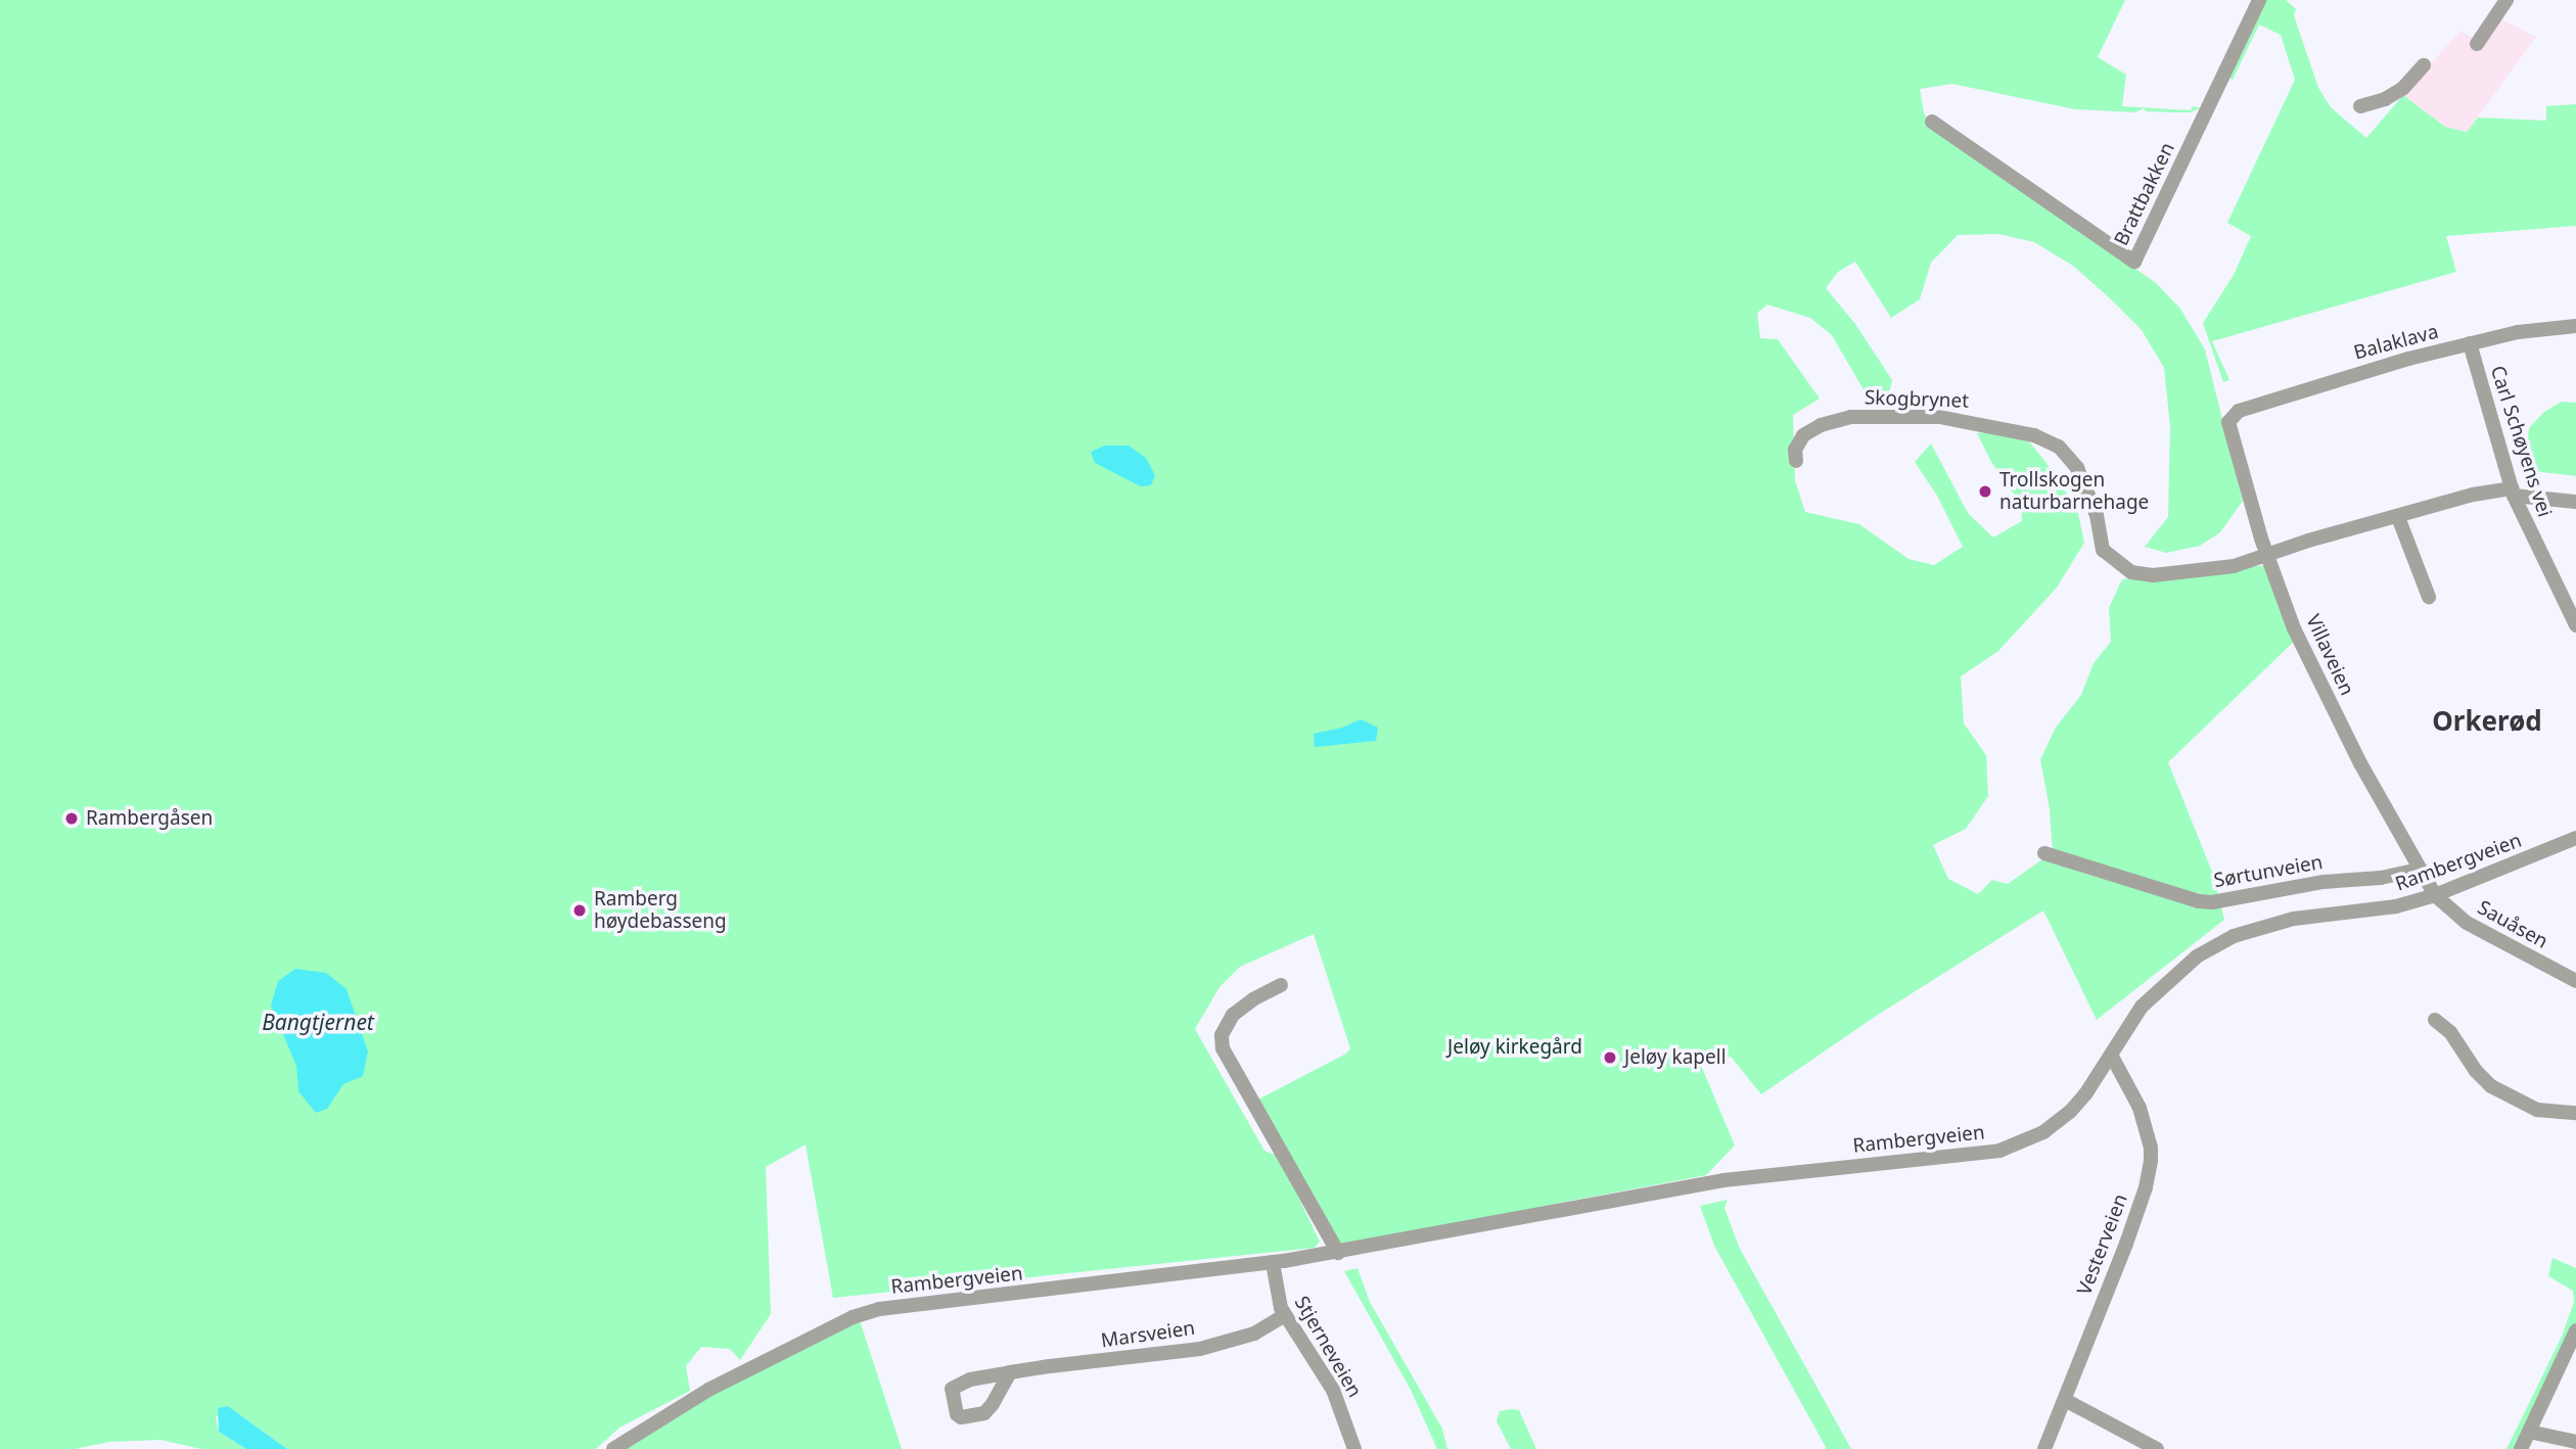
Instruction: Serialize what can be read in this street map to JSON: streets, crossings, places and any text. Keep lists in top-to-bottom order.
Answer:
{
  "streets": {
    "street": [
      "Brattbakken",
      "Balaklava",
      "Skogbrynet",
      "Carl Schøyens vei",
      "Villaveien",
      "Rambergveien",
      "Sørtunveien",
      "Sauåsen",
      "Vesterveien",
      "Marsveien",
      "Stjerneveien"
    ]
  },
  "crossings": [
    ["Balaklava", "Carl Schøyens vei"],
    ["Balaklava", "Villaveien"],
    ["Skogbrynet", "Carl Schøyens vei"],
    ["Skogbrynet", "Villaveien"],
    ["Villaveien", "Rambergveien"],
    ["Villaveien", "Sørtunveien"],
    ["Villaveien", "Sauåsen"],
    ["Rambergveien", "Sauåsen"],
    ["Rambergveien", "Vesterveien"],
    ["Rambergveien", "Stjerneveien"],
    ["Marsveien", "Stjerneveien"]
  ],
  "districts": ["Orkerød"],
  "water": ["Bangtjernet"],
  "parks": ["Jeløy kirkegård"],
  "places": [
    "Trollskogen naturbarnehage",
    "Rambergåsen",
    "Ramberg høydebasseng",
    "Jeløy kapell"
  ]
}
